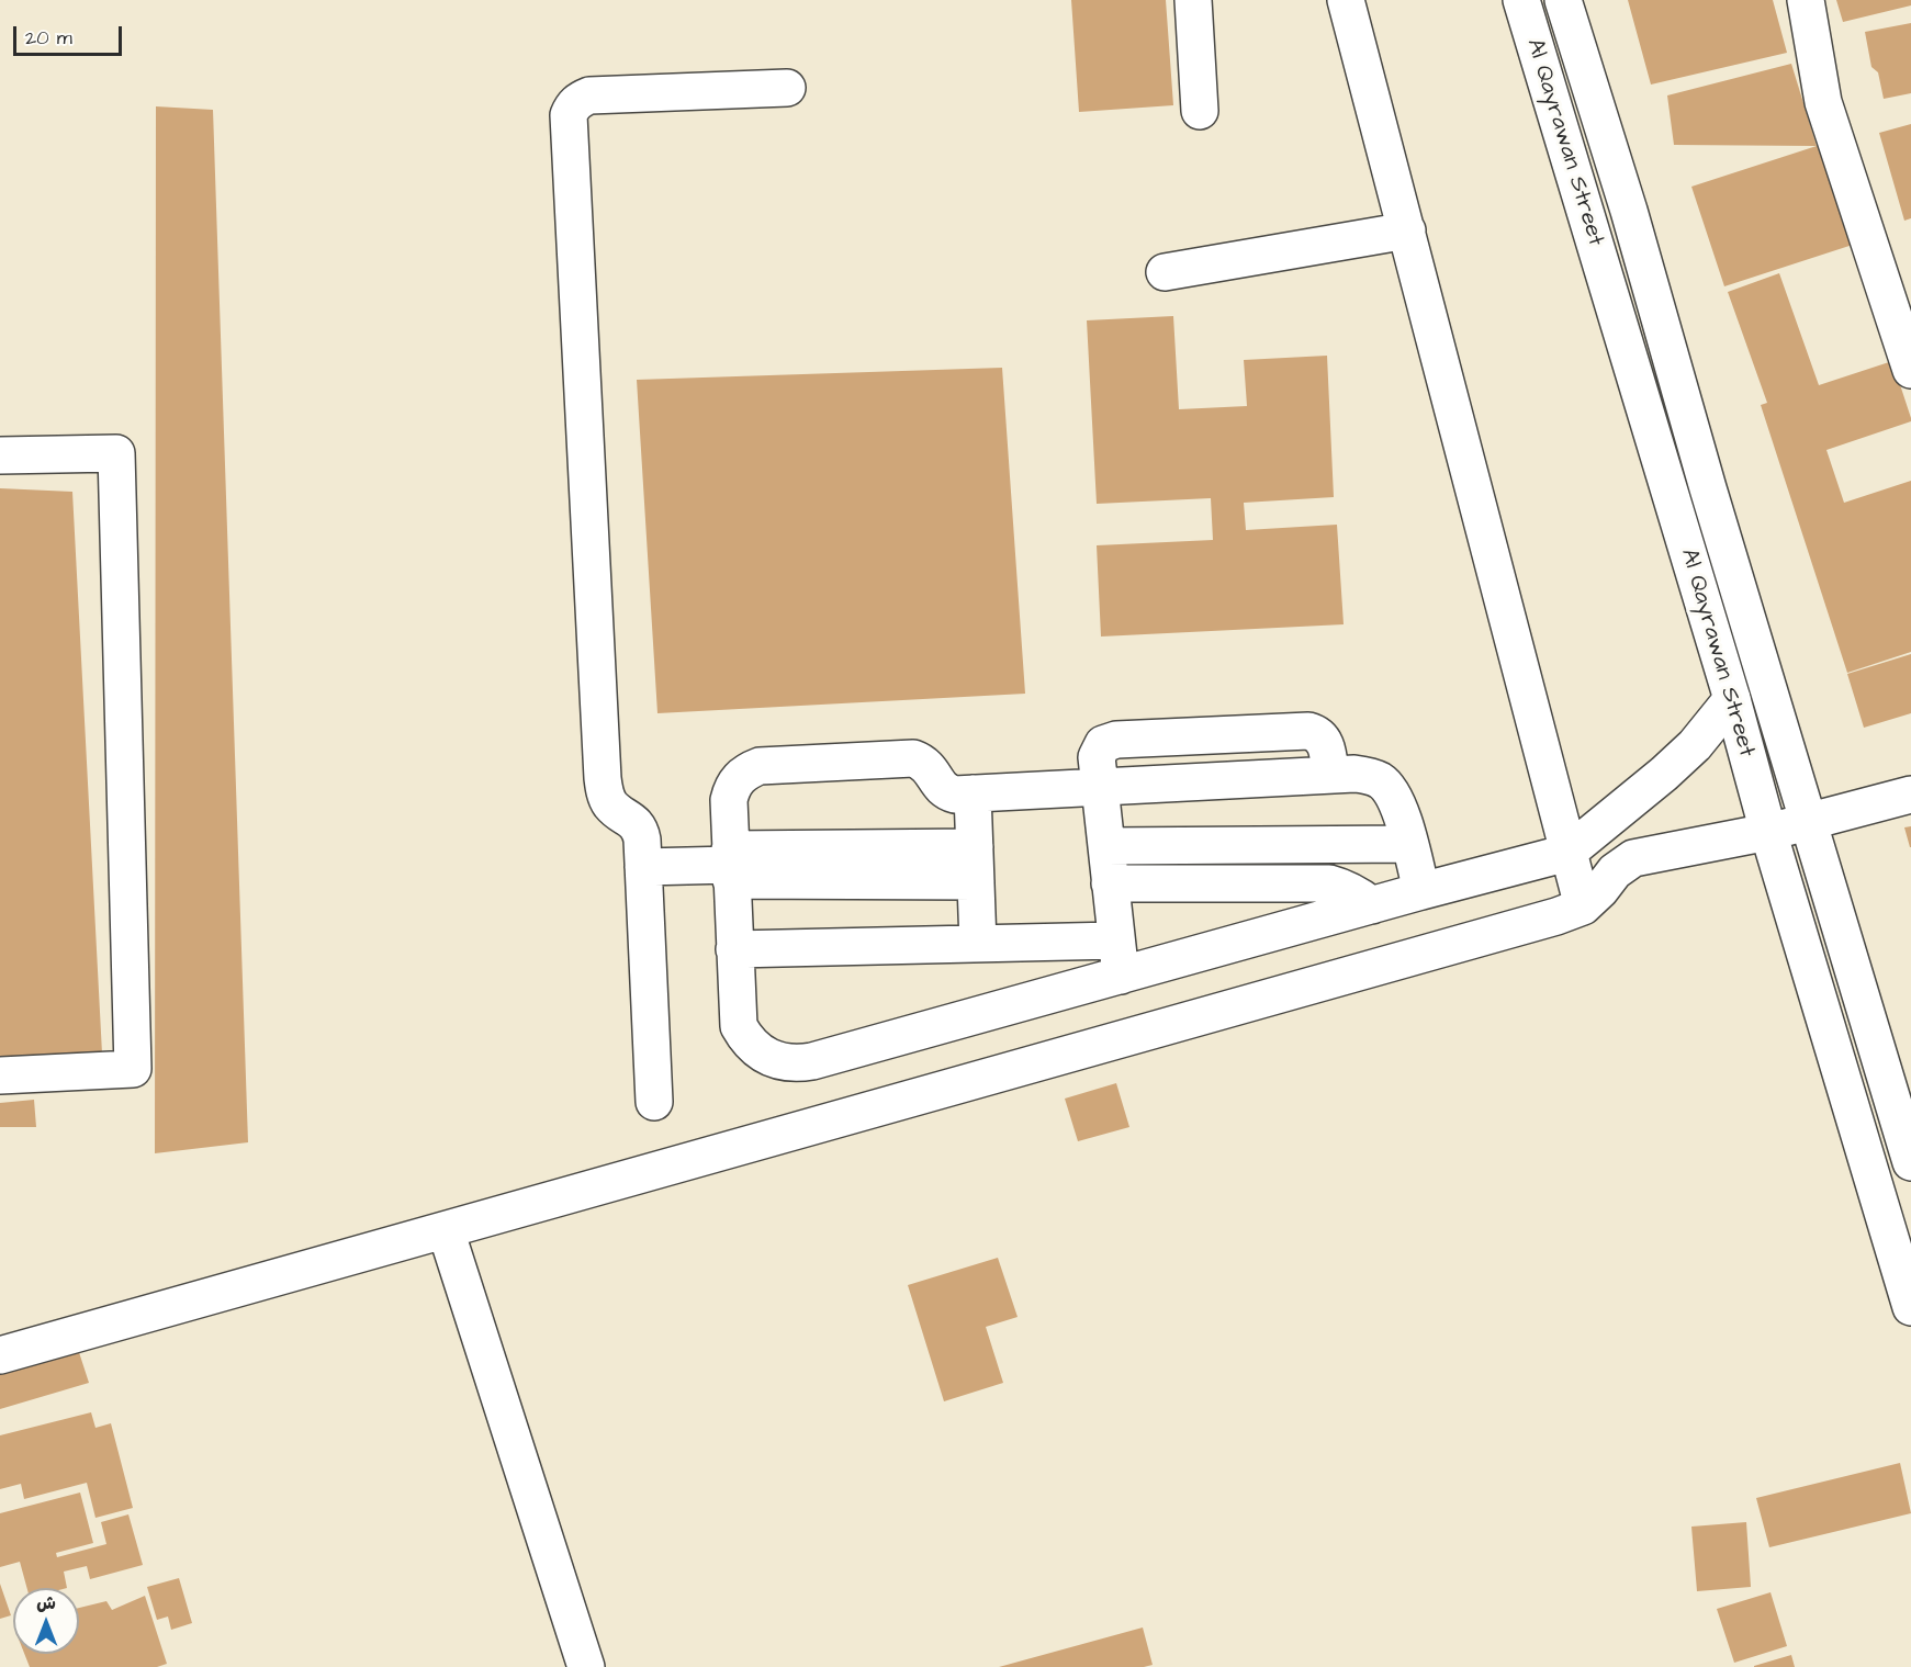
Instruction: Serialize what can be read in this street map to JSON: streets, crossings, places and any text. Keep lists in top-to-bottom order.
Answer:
{
  "streets": {
    "street": ["Al Qayrawan Street"]
  },
  "scale_bar": "20 m",
  "north": "top"
}
